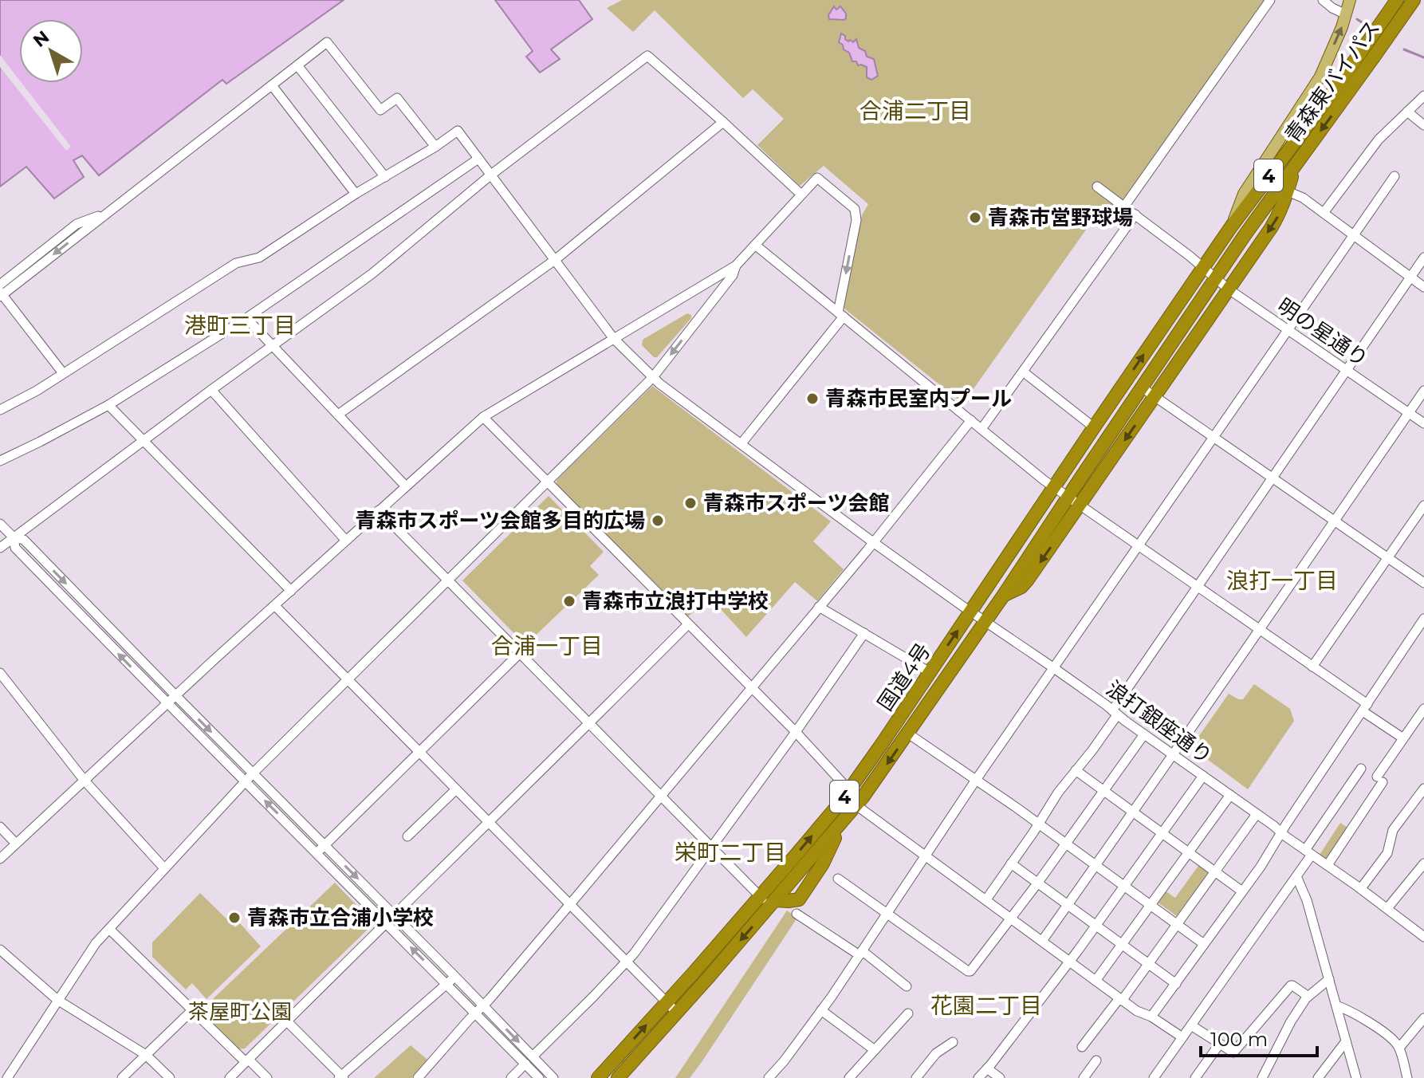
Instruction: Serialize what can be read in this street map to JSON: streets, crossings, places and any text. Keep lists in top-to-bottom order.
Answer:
{
  "streets": {
    "highway": ["青森東バイパス", "4", "国道4号"],
    "street": ["明の星通り", "浪打銀座通り"]
  },
  "crossings": [
    ["青森東バイパス", "明の星通り"],
    ["青森東バイパス", "国道4号"],
    ["明の星通り", "国道4号"],
    ["国道4号", "浪打銀座通り"]
  ],
  "districts": [
    "合浦二丁目",
    "港町三丁目",
    "浪打一丁目",
    "合浦一丁目",
    "栄町二丁目",
    "花園二丁目"
  ],
  "parks": ["茶屋町公園"],
  "places": [
    "青森市営野球場",
    "青森市民室内プール",
    "青森市スポーツ会館",
    "青森市スポーツ会館多目的広場",
    "青森市立浪打中学校",
    "青森市立合浦小学校"
  ],
  "scale_bar": "100 m",
  "north": "top left"
}
